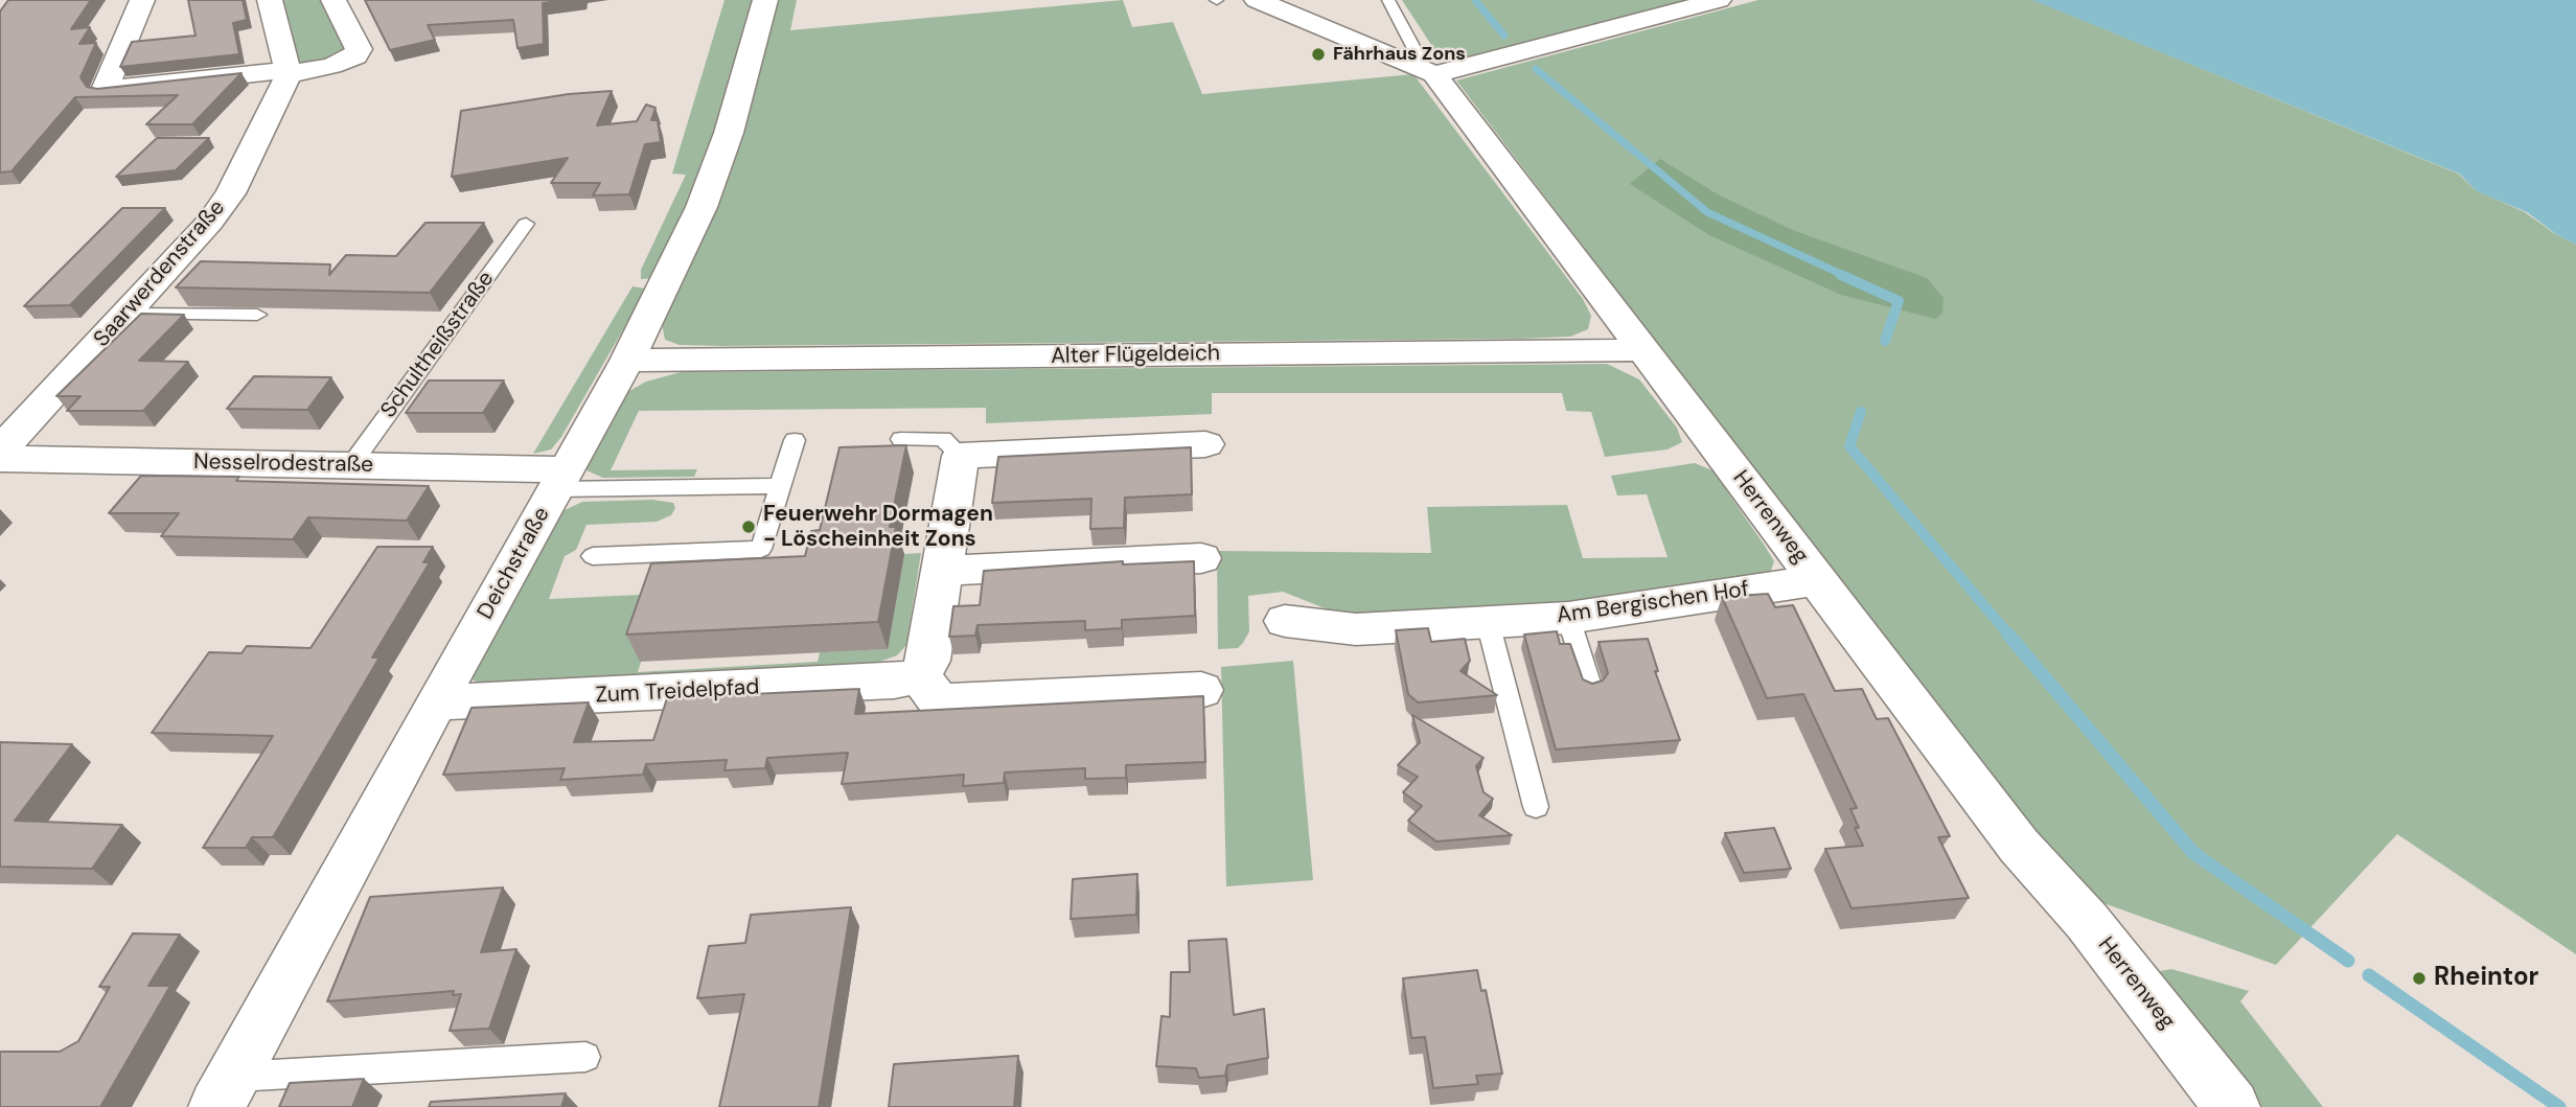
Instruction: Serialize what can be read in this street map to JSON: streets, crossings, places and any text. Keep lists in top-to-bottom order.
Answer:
{
  "streets": {
    "street": [
      "Saarwerdenstraße",
      "Alter Flügeldeich",
      "Nesselrodestraße",
      "Herrenweg",
      "Deichstraße",
      "Am Bergischen Hof",
      "Zum Treidelpfad"
    ],
    "lane": ["Schultheißstraße"]
  },
  "crossings": [
    ["Schultheißstraße", "Nesselrodestraße"],
    ["Alter Flügeldeich", "Herrenweg"],
    ["Alter Flügeldeich", "Deichstraße"],
    ["Nesselrodestraße", "Deichstraße"],
    ["Herrenweg", "Am Bergischen Hof"],
    ["Deichstraße", "Zum Treidelpfad"]
  ],
  "places": ["Fährhaus Zons", "Feuerwehr Dormagen - Löscheinheit Zons", "Rheintor"]
}
